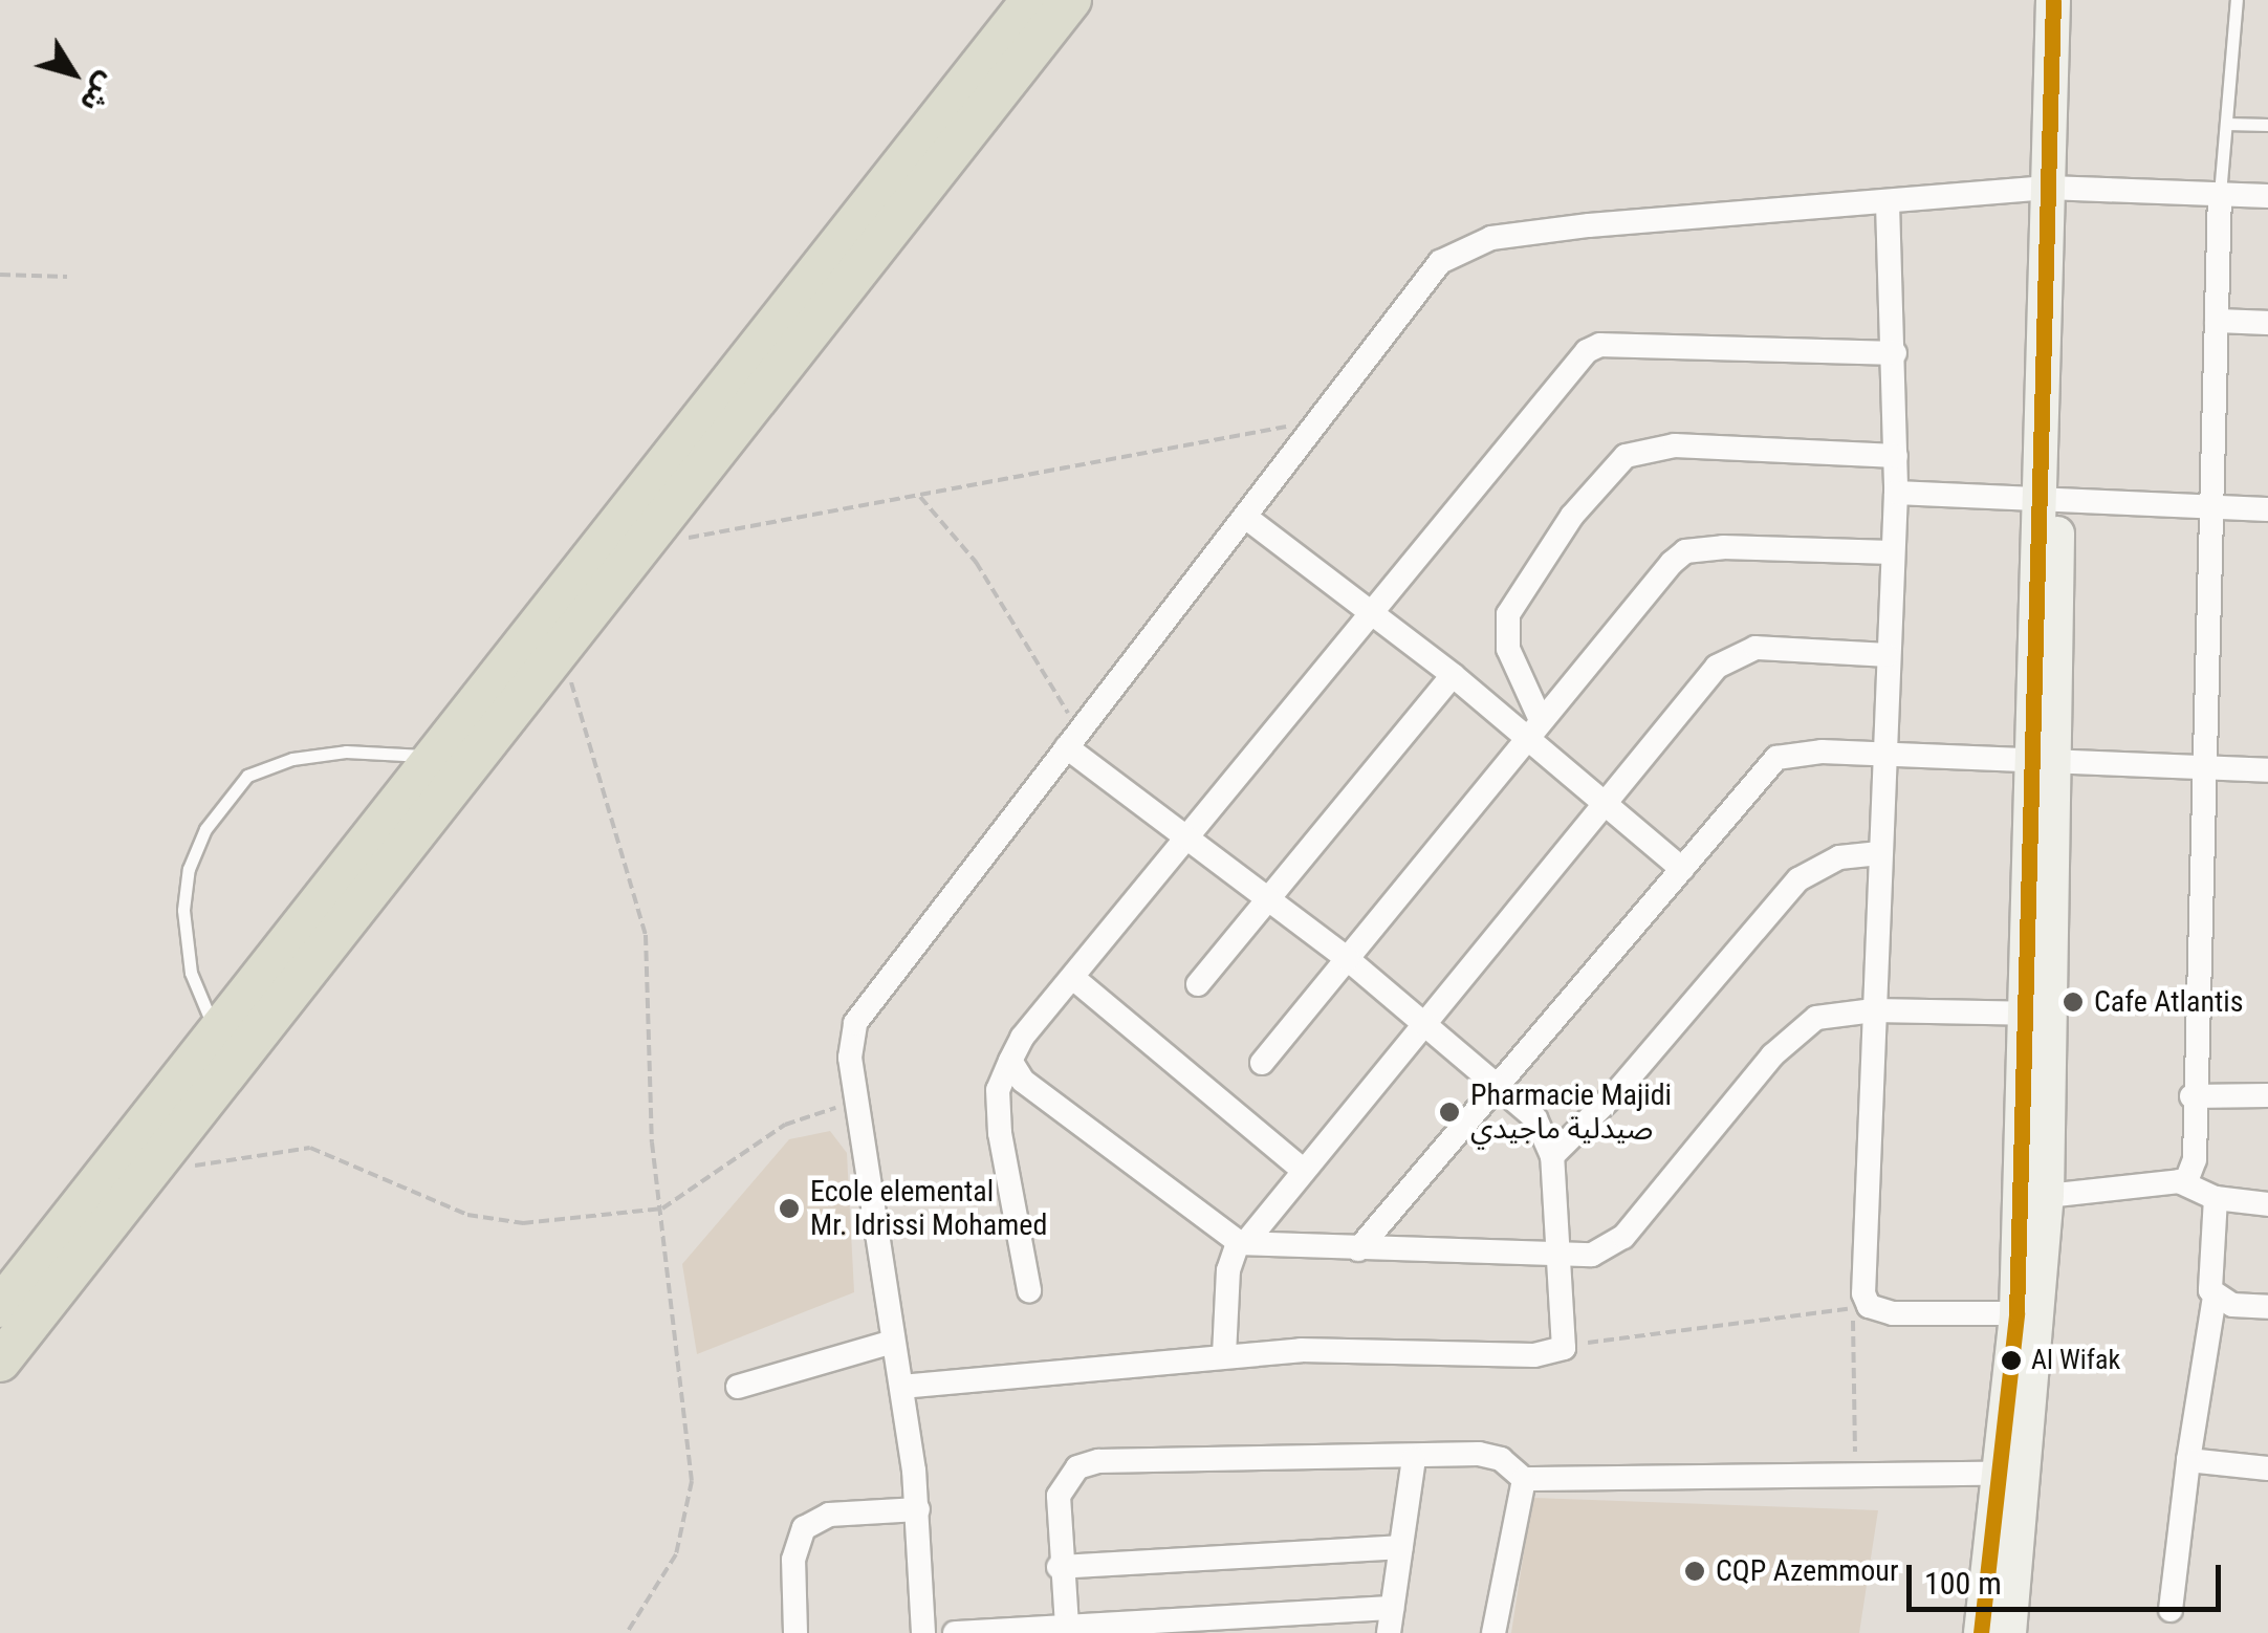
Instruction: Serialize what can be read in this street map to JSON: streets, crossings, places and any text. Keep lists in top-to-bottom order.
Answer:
{
  "places": [
    "Cafe Atlantis",
    "Pharmacie Majidi صيدلية ماجيدي",
    "Ecole elemental Mr. Idrissi Mohamed",
    "Al Wifak",
    "CQP Azemmour"
  ],
  "scale_bar": "100 m",
  "north": "bottom right"
}
